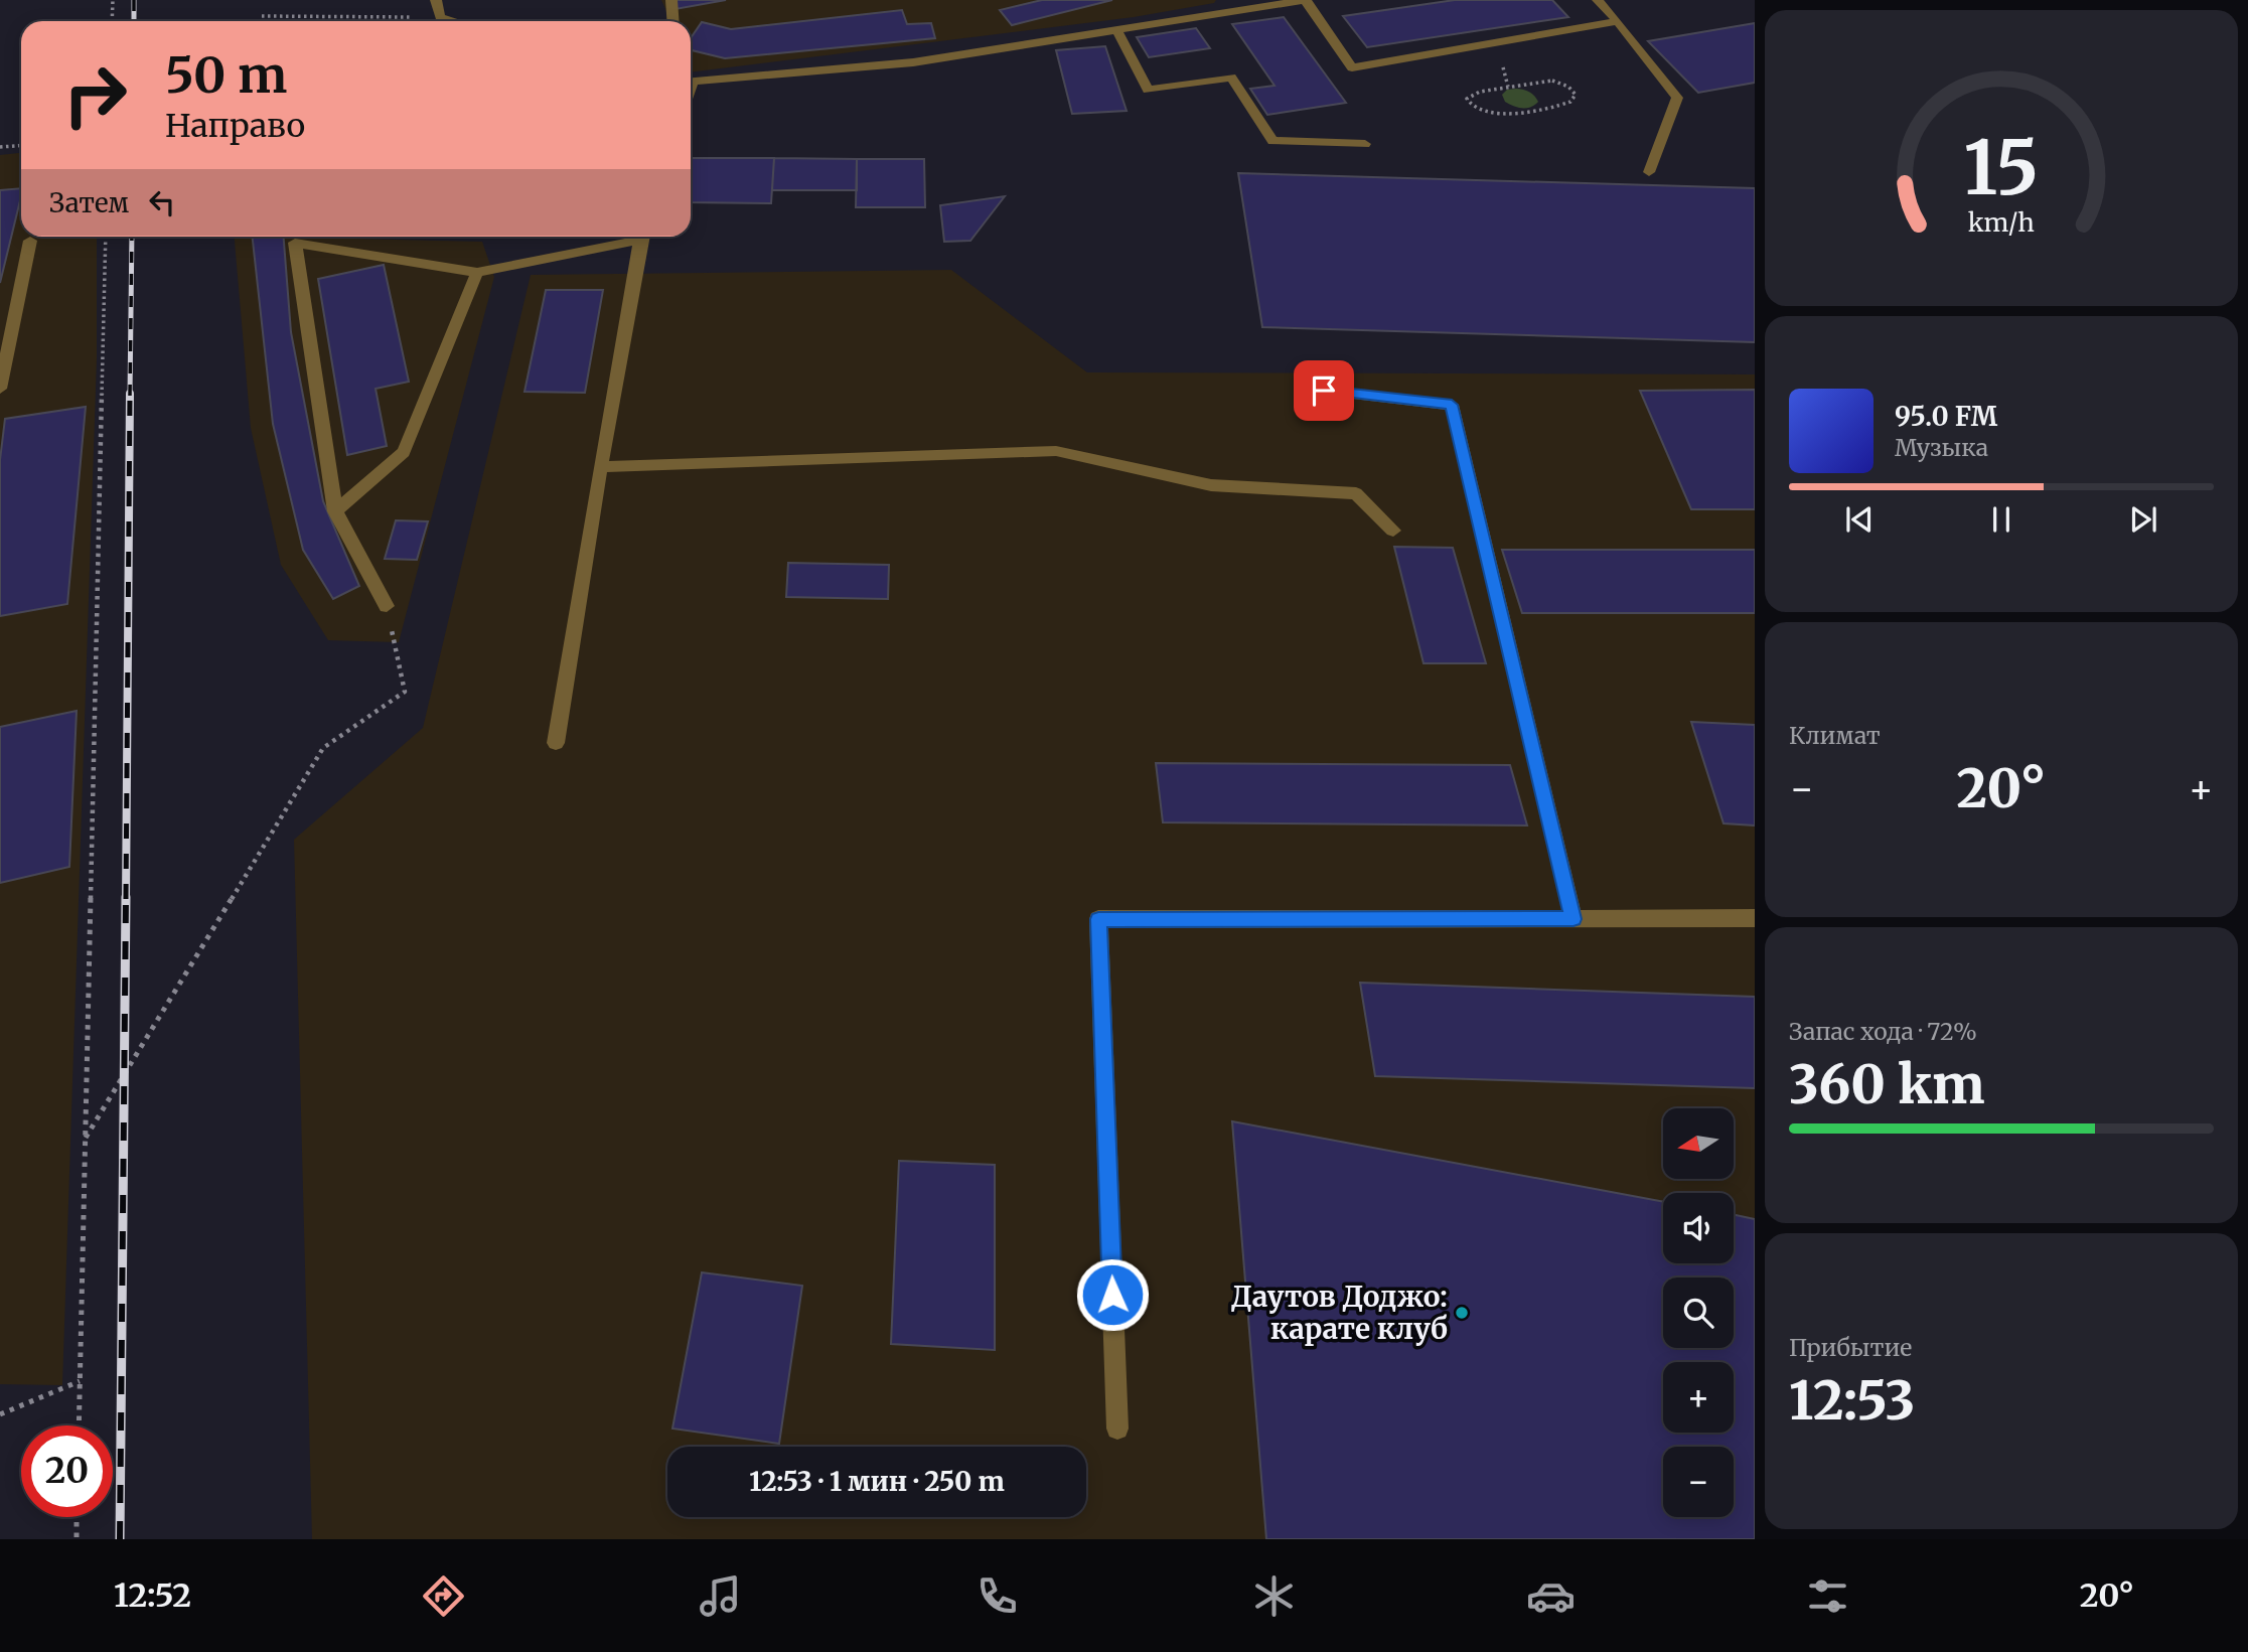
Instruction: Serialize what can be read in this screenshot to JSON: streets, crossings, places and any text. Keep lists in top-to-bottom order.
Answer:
{
  "places": ["Даутов Доджо: карате клуб"],
  "north": "left",
  "page": {
    "turn": ["50 m", "Направо"],
    "then": "Затем",
    "song": ["95.0 FM", "Музыка"],
    "tile": [
      "Климат",
      ["Запас хода · 72%", "360 km"],
      ["Прибытие", "12:53"]
    ],
    "heat": ["−", "20°", "+"],
    "map_buttons": ["+", "−"],
    "limit": "20",
    "trip": "12:53 · 1 мин · 250 m",
    "tabs": ["12:52", "20°"],
    "gauge": ["15", "km/h"]
  }
}
